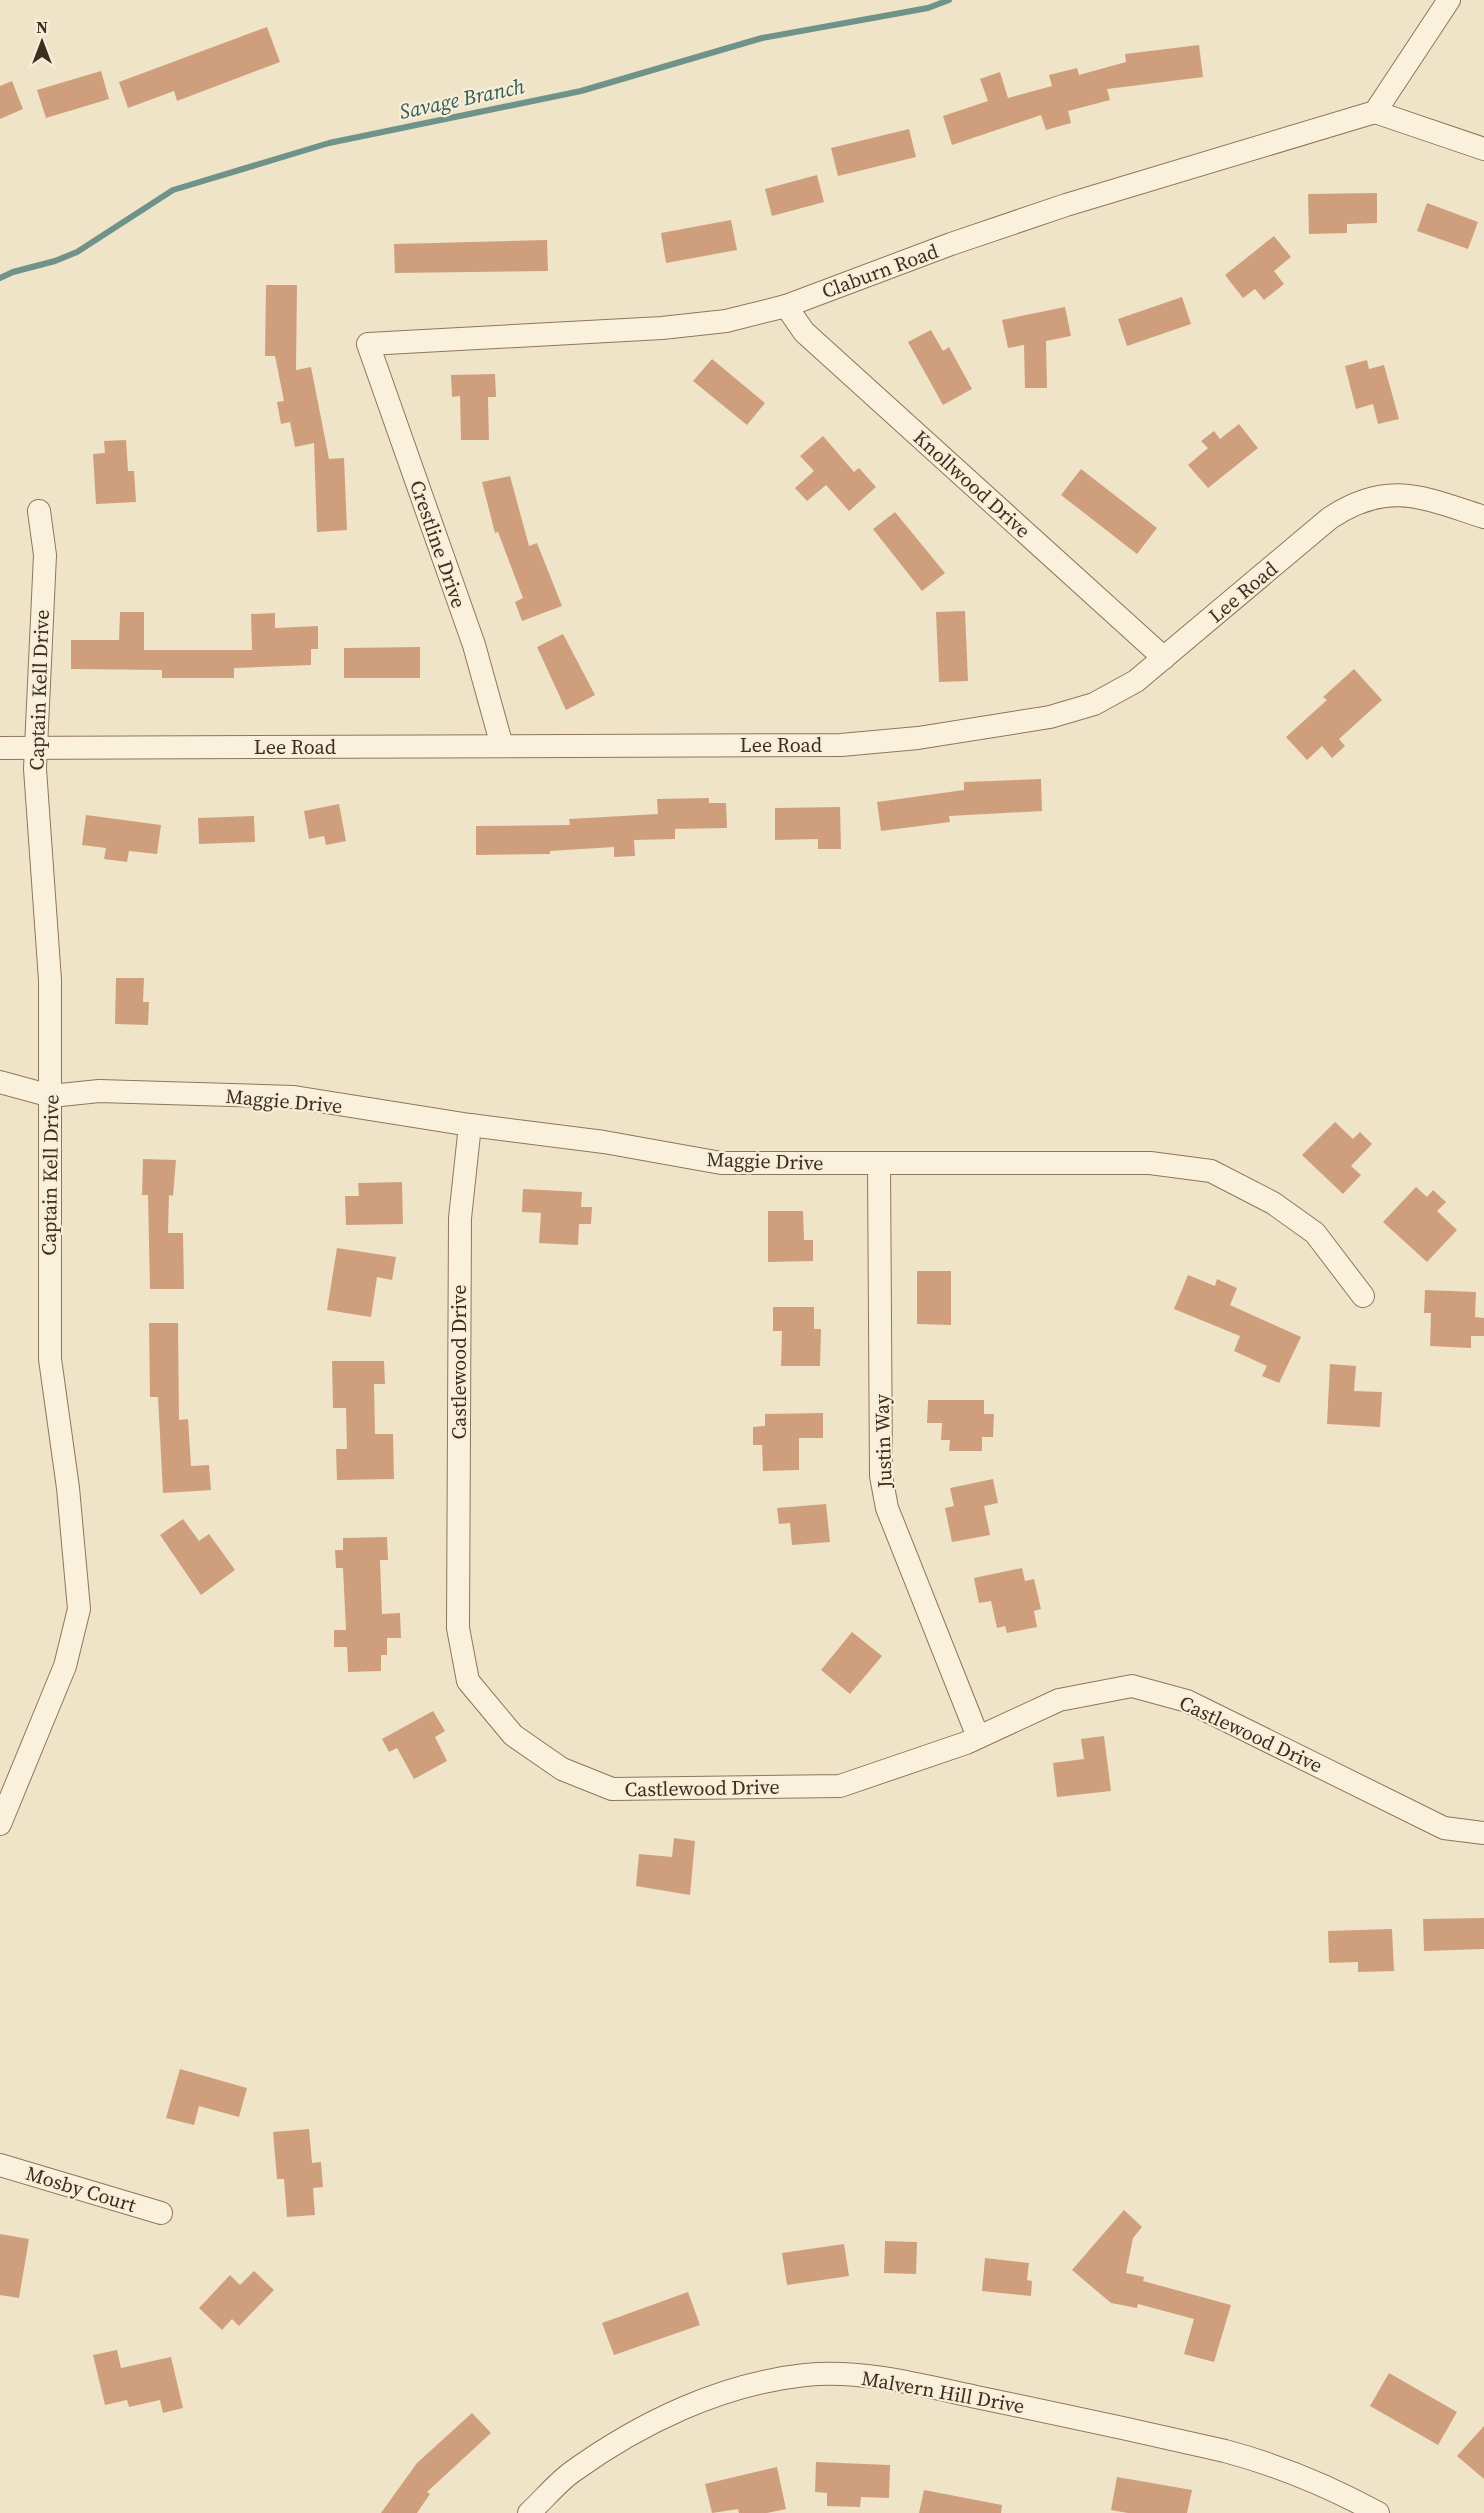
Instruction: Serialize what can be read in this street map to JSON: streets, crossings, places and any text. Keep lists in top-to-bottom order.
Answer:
{
  "streets": {
    "street": [
      "Claburn Road",
      "Knollwood Drive",
      "Crestline Drive",
      "Lee Road",
      "Captain Kell Drive",
      "Maggie Drive",
      "Castlewood Drive",
      "Justin Way",
      "Mosby Court",
      "Malvern Hill Drive"
    ]
  },
  "crossings": [
    ["Claburn Road", "Knollwood Drive"],
    ["Claburn Road", "Crestline Drive"],
    ["Knollwood Drive", "Lee Road"],
    ["Crestline Drive", "Lee Road"],
    ["Lee Road", "Captain Kell Drive"],
    ["Captain Kell Drive", "Maggie Drive"],
    ["Maggie Drive", "Castlewood Drive"],
    ["Maggie Drive", "Justin Way"],
    ["Castlewood Drive", "Justin Way"]
  ],
  "water": ["Savage Branch"],
  "north": "top"
}
